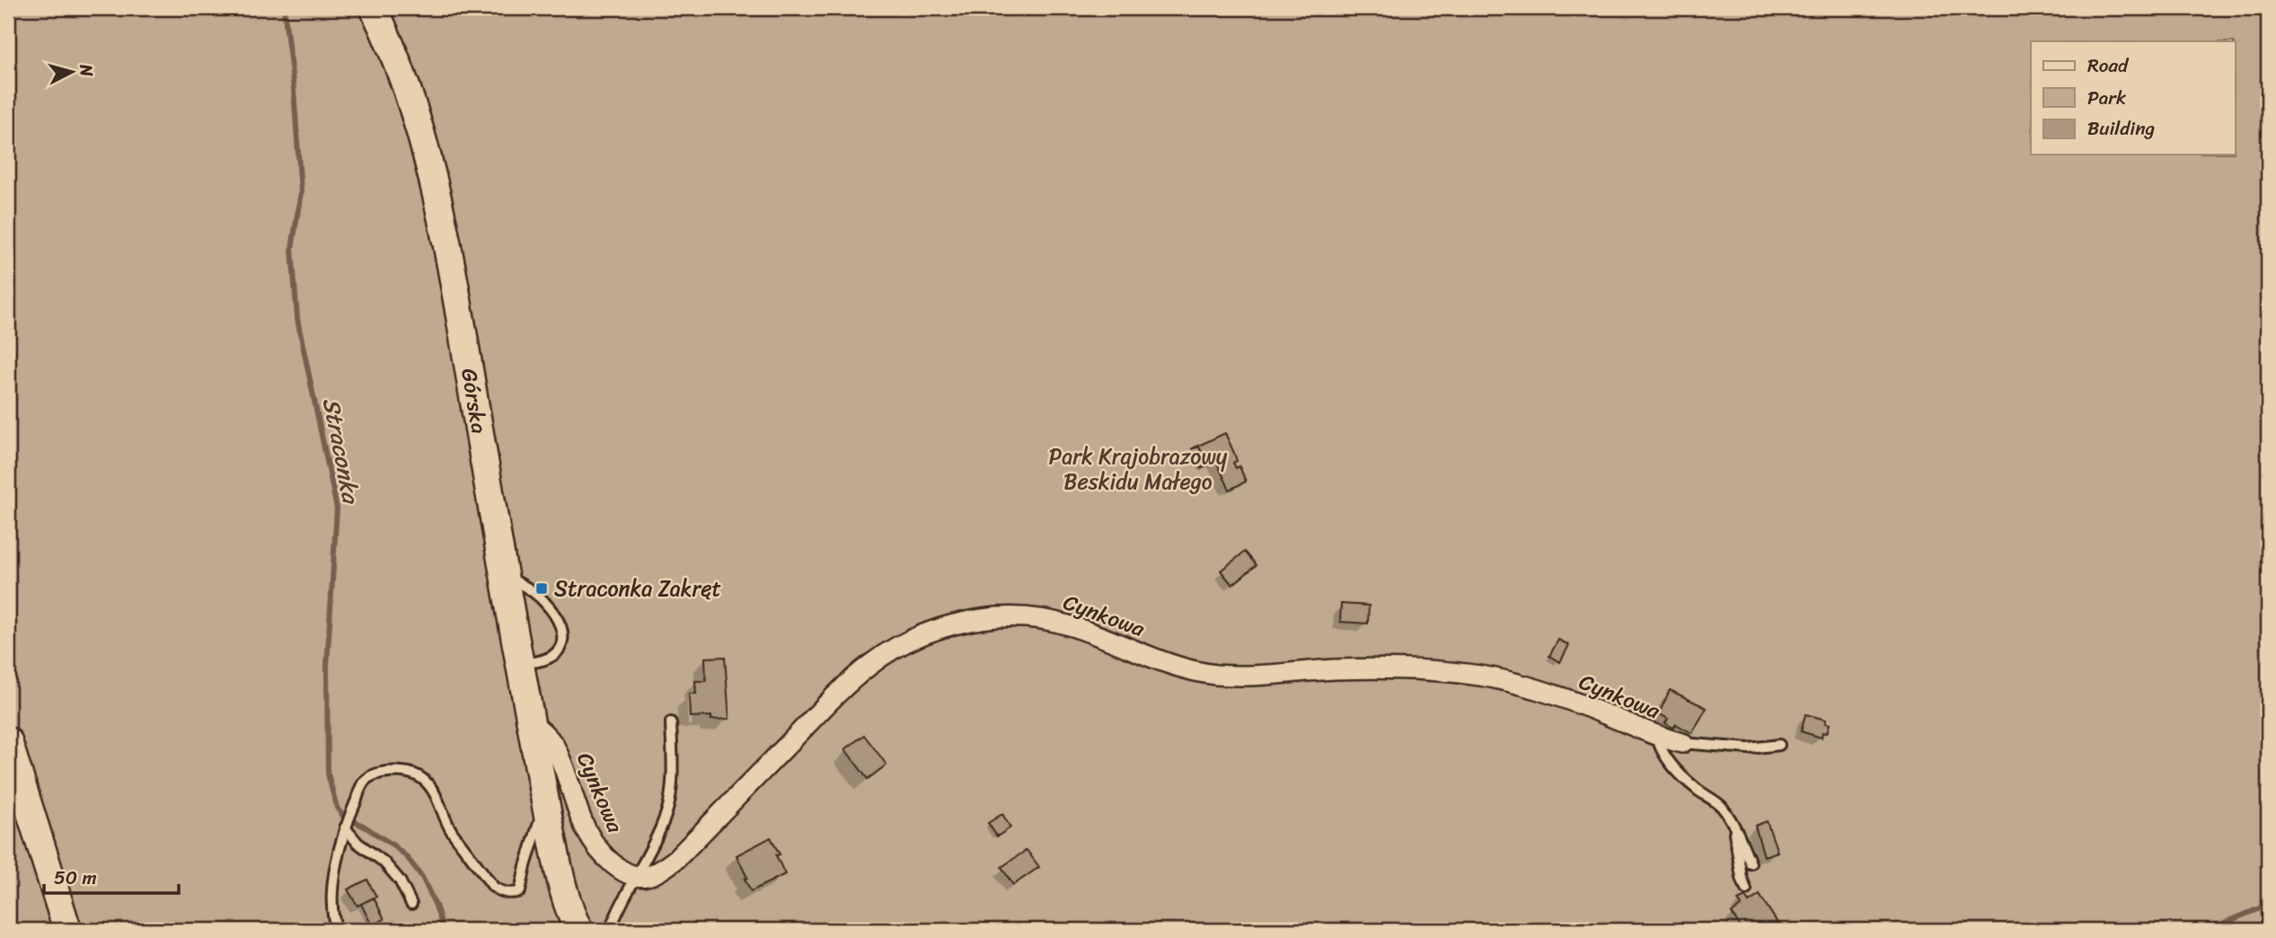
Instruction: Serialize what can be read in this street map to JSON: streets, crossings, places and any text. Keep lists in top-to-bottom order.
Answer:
{
  "streets": {
    "street": ["Górska", "Cynkowa"]
  },
  "crossings": [
    ["Górska", "Cynkowa"]
  ],
  "water": ["Straconka"],
  "parks": ["Park Krajobrazowy Beskidu Małego"],
  "places": {
    "transit": ["Straconka Zakręt"]
  },
  "legend": ["Road", "Park", "Building"],
  "scale_bar": "50 m",
  "north": "right"
}
